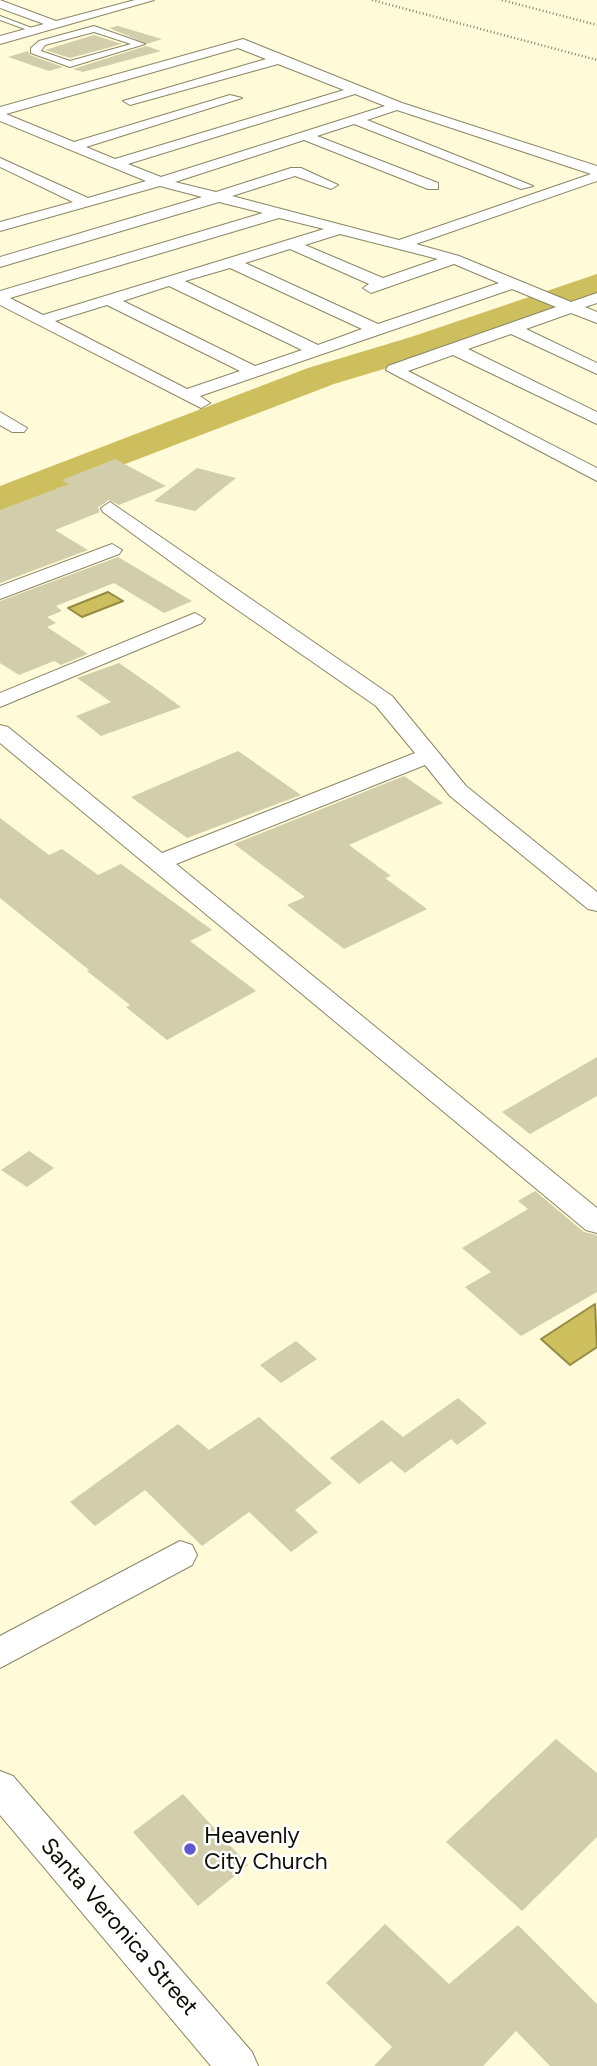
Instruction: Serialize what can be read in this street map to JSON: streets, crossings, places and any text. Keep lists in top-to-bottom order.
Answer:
{
  "streets": {
    "street": ["Santa Veronica Street"]
  },
  "places": ["Heavenly City Church"]
}
